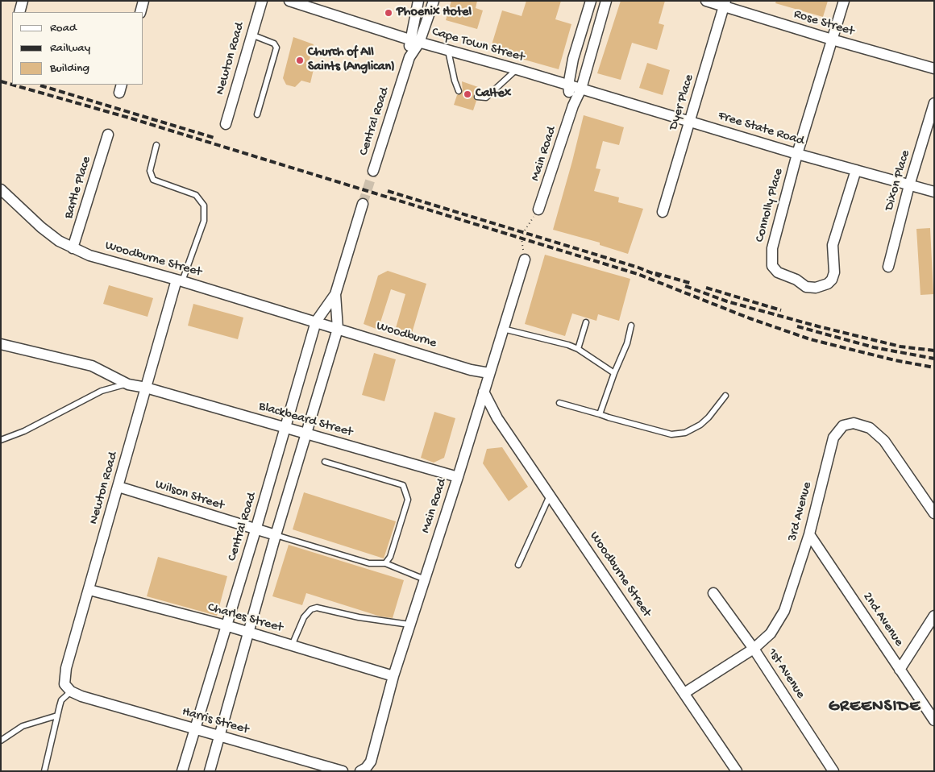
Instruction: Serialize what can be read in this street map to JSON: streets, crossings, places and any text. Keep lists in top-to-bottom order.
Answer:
{
  "streets": {
    "street": [
      "Rose Street",
      "Cape Town Street",
      "Newton Road",
      "Dyer Place",
      "Central Road",
      "Free State Road",
      "Main Road",
      "Dixon Place",
      "Bartle Place",
      "Connolly Place",
      "Woodburne Street",
      "Woodburne",
      "Blackbeard Street",
      "Wilson Street",
      "3rd Avenue",
      "Charles Street",
      "2nd Avenue",
      "1st Avenue",
      "Harris Street"
    ]
  },
  "crossings": [
    ["Rose Street", "Dyer Place"],
    ["Rose Street", "Connolly Place"],
    ["Cape Town Street", "Central Road"],
    ["Cape Town Street", "Free State Road"],
    ["Cape Town Street", "Main Road"],
    ["Newton Road", "Woodburne Street"],
    ["Newton Road", "Blackbeard Street"],
    ["Newton Road", "Wilson Street"],
    ["Newton Road", "Charles Street"],
    ["Newton Road", "Harris Street"],
    ["Dyer Place", "Free State Road"],
    ["Central Road", "Woodburne Street"],
    ["Central Road", "Woodburne"],
    ["Central Road", "Blackbeard Street"],
    ["Central Road", "Wilson Street"],
    ["Central Road", "Charles Street"],
    ["Central Road", "Harris Street"],
    ["Free State Road", "Main Road"],
    ["Free State Road", "Dixon Place"],
    ["Free State Road", "Connolly Place"],
    ["Main Road", "Woodburne Street"],
    ["Main Road", "Woodburne"],
    ["Main Road", "Blackbeard Street"],
    ["Main Road", "Charles Street"],
    ["Bartle Place", "Woodburne Street"],
    ["Woodburne Street", "Woodburne"],
    ["Woodburne Street", "3rd Avenue"],
    ["3rd Avenue", "2nd Avenue"],
    ["3rd Avenue", "1st Avenue"]
  ],
  "districts": ["GREENSIDE"],
  "places": ["Phoenix Hotel", "Church of All Saints (Anglican)", "Caltex"],
  "legend": ["Road", "Railway", "Building"]
}
